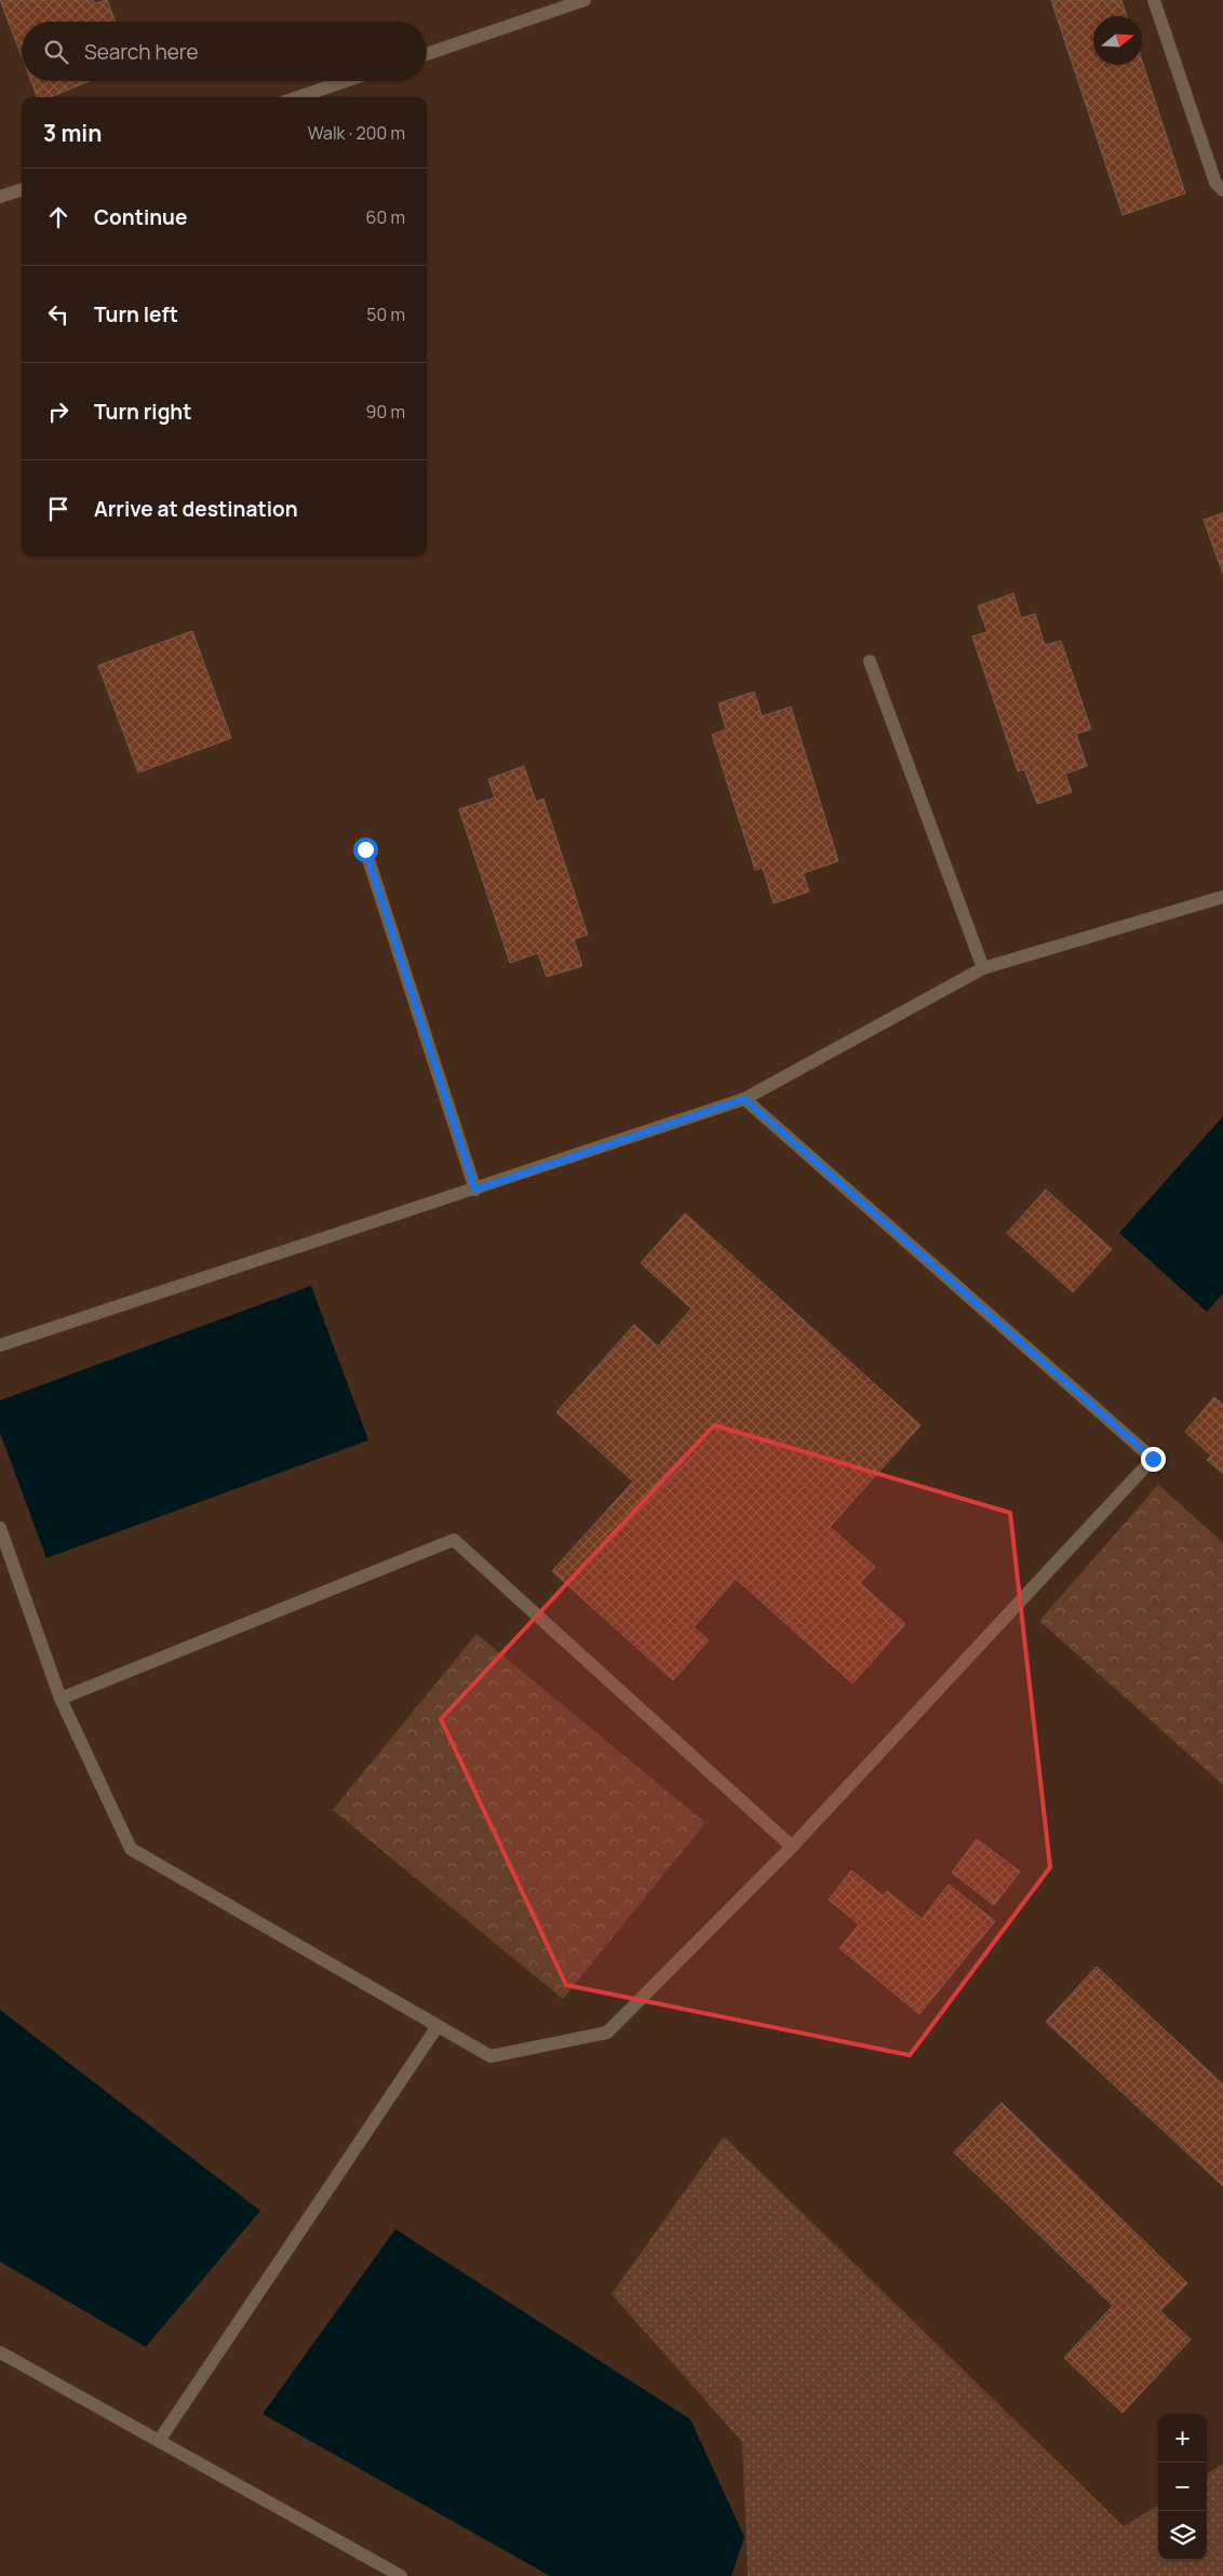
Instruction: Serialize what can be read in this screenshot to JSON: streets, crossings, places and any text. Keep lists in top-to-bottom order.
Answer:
{
  "north": "right",
  "page": {
    "search": "Search here",
    "heading": ["3 min", "Walk · 200 m"],
    "list": [
      ["Continue", "60 m"],
      ["Turn left", "50 m"],
      ["Turn right", "90 m"],
      "Arrive at destination"
    ],
    "map_buttons": ["+", "−"]
  }
}
